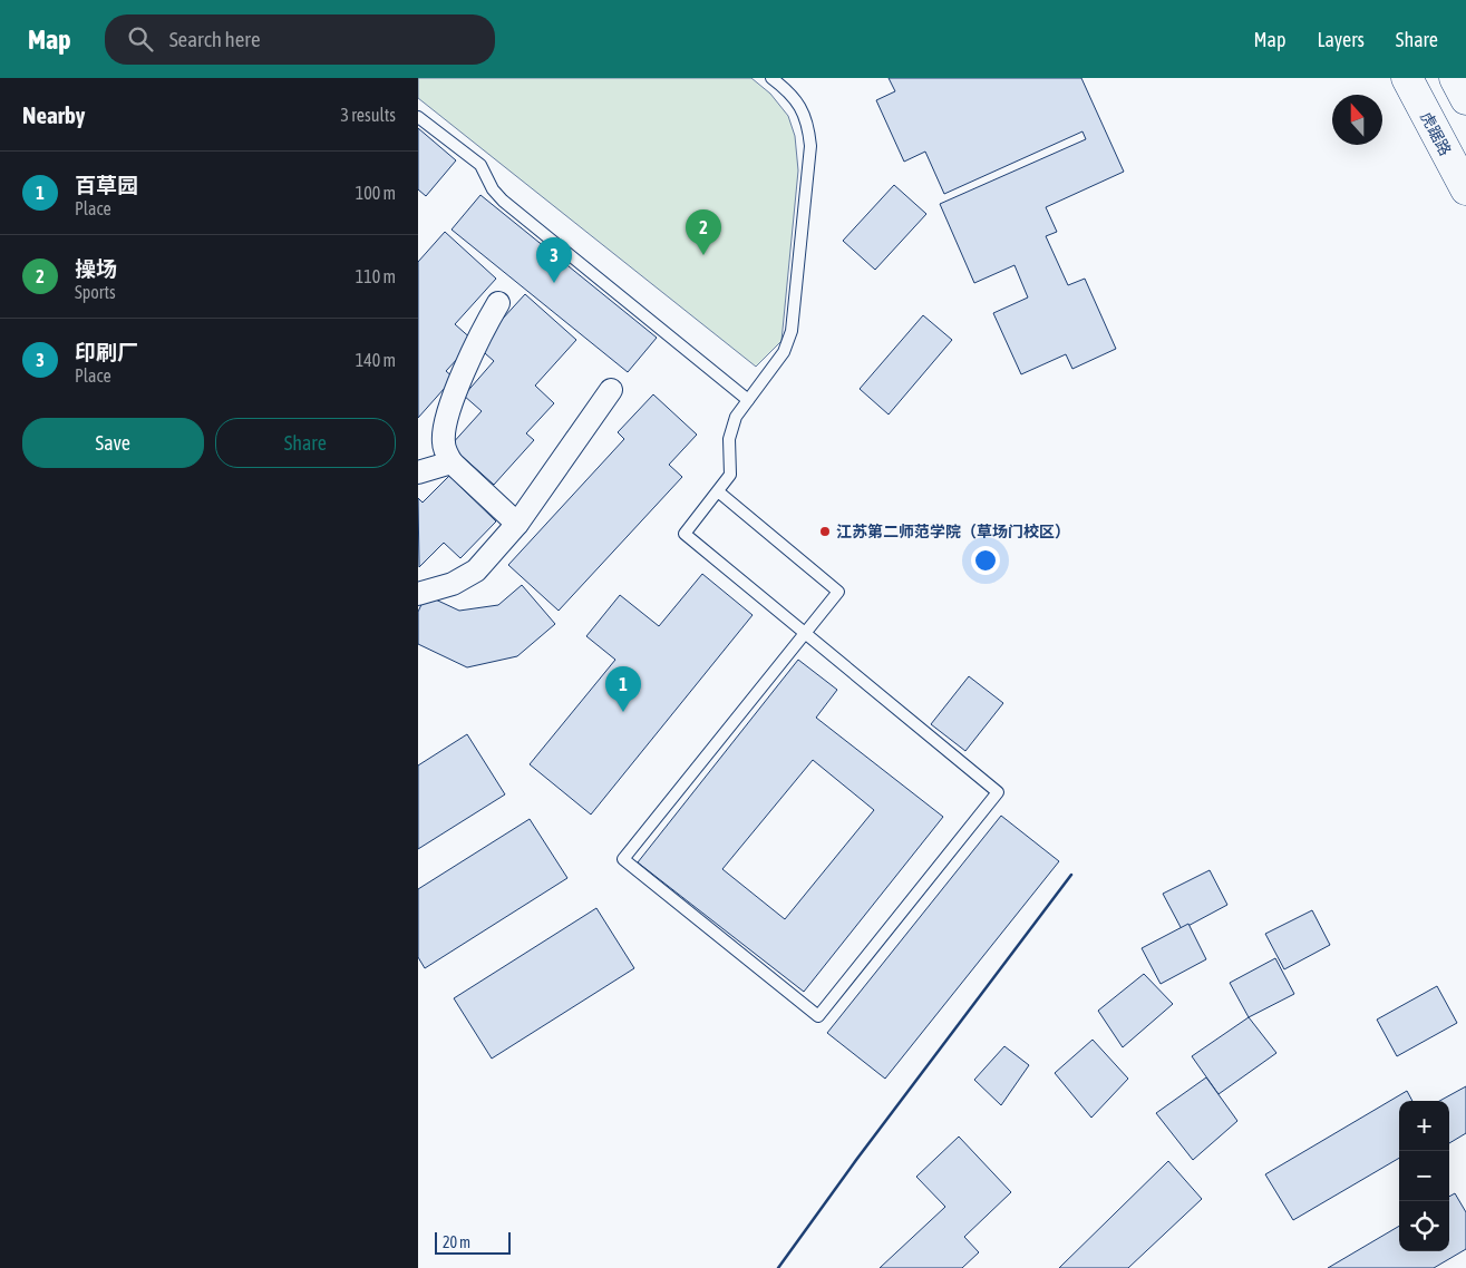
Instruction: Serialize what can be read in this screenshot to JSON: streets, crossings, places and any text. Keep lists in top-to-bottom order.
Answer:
{
  "streets": {
    "main road": ["虎踞路"]
  },
  "places": ["江苏第二师范学院（草场门校区）"],
  "scale_bar": "20 m",
  "north": "top",
  "page": {
    "header": "Map",
    "search": "Search here",
    "nav": ["Map", "Layers", "Share"],
    "heading": ["Nearby", "3 results"],
    "list": [
      {
        "mark": "1",
        "name": "百草园",
        "note": "Place",
        "value": "100 m"
      },
      {
        "mark": "2",
        "name": "操场",
        "note": "Sports",
        "value": "110 m"
      },
      {
        "mark": "3",
        "name": "印刷厂",
        "note": "Place",
        "value": "140 m"
      }
    ],
    "pins": ["2", "3", "1"],
    "buttons": ["Save", "Share"],
    "map_buttons": ["+", "−"],
    "scale": "20 m"
  }
}
